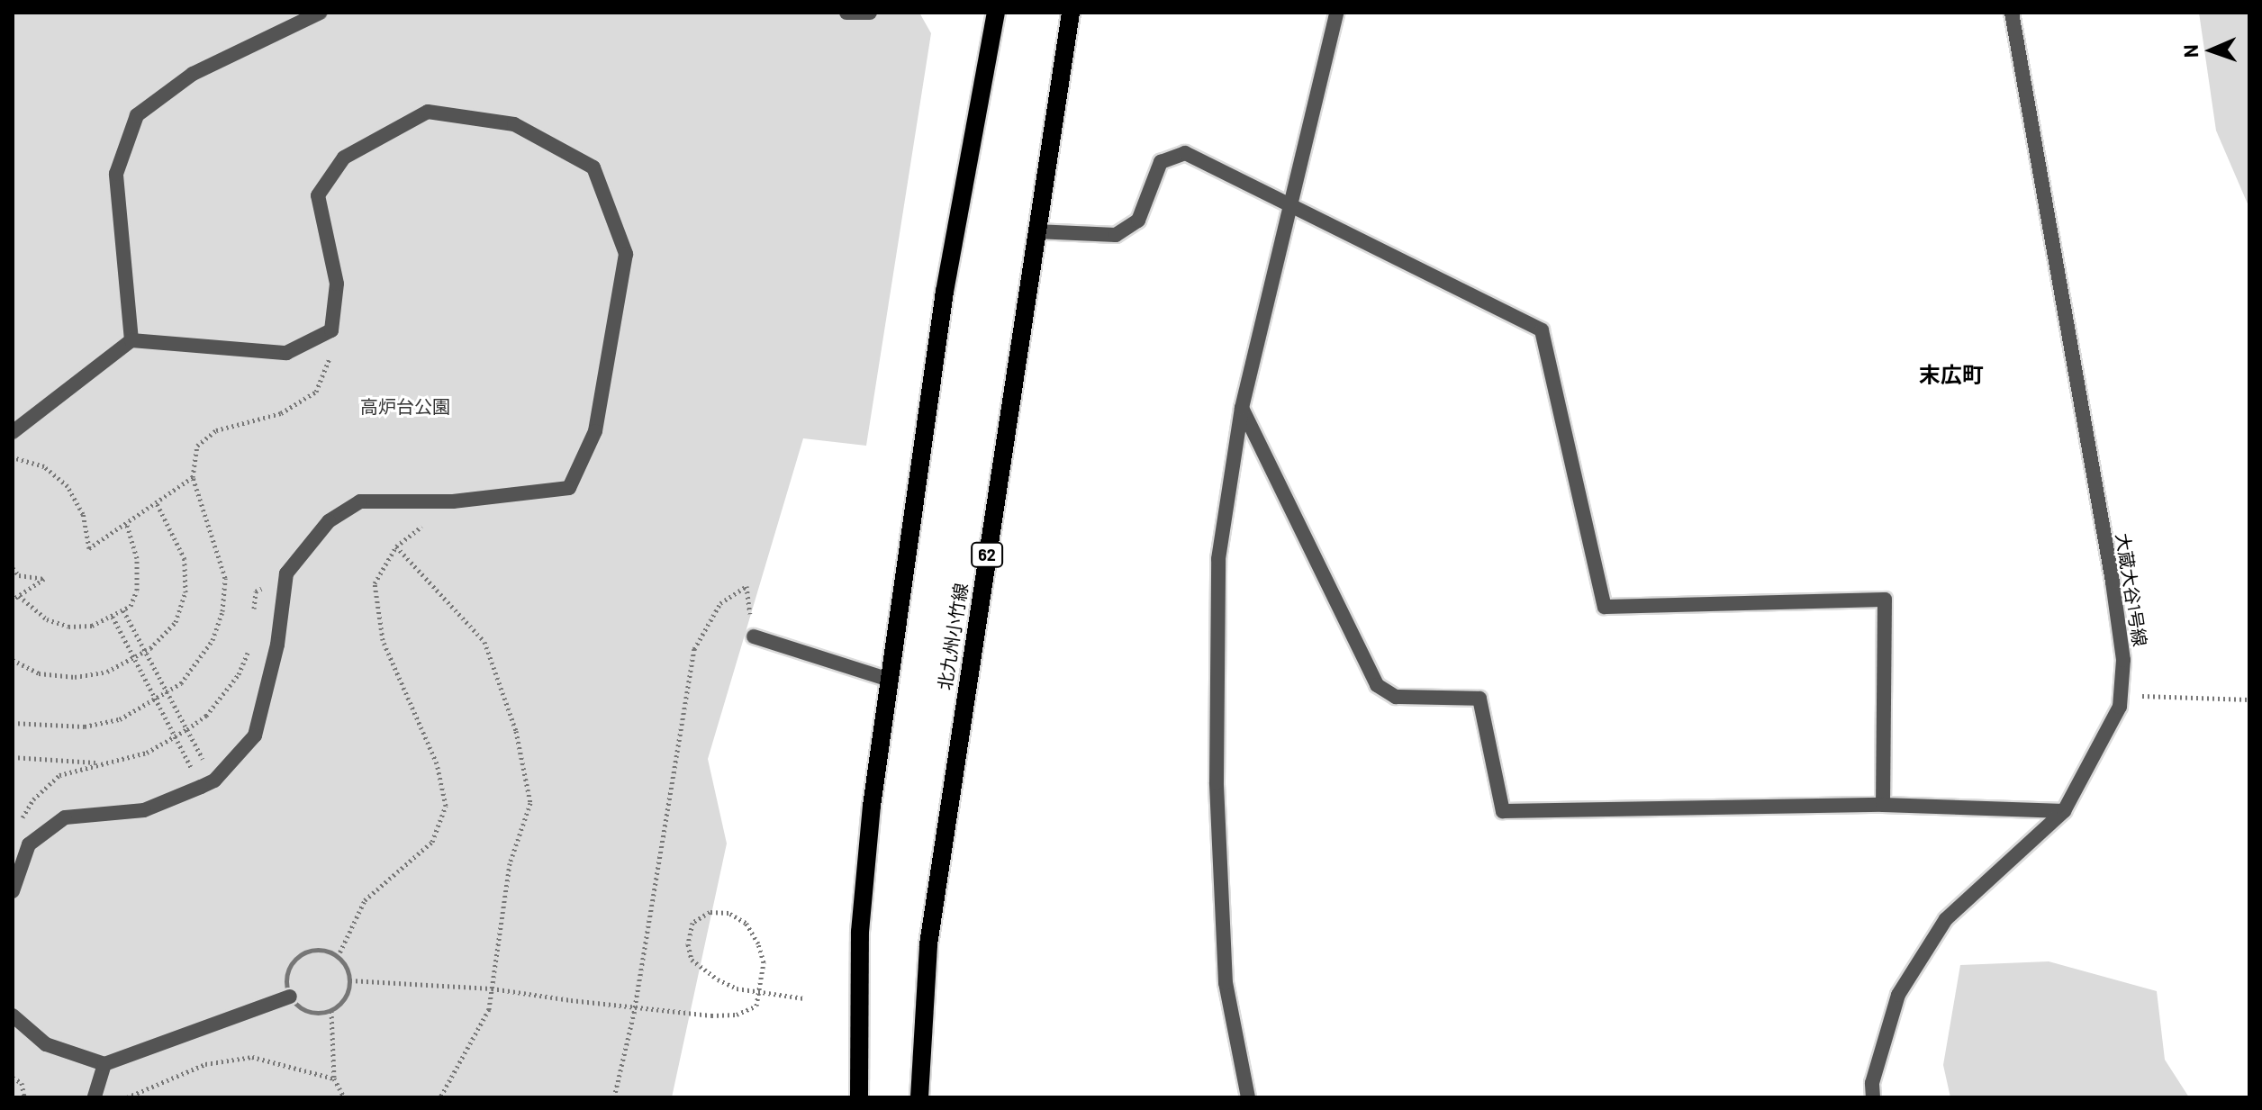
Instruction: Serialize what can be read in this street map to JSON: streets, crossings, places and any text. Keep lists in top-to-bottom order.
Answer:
{
  "streets": {
    "main road": ["62", "北九州小竹線"],
    "street": ["大蔵大谷1号線"]
  },
  "districts": ["末広町"],
  "parks": ["高炉台公園"],
  "north": "left"
}
